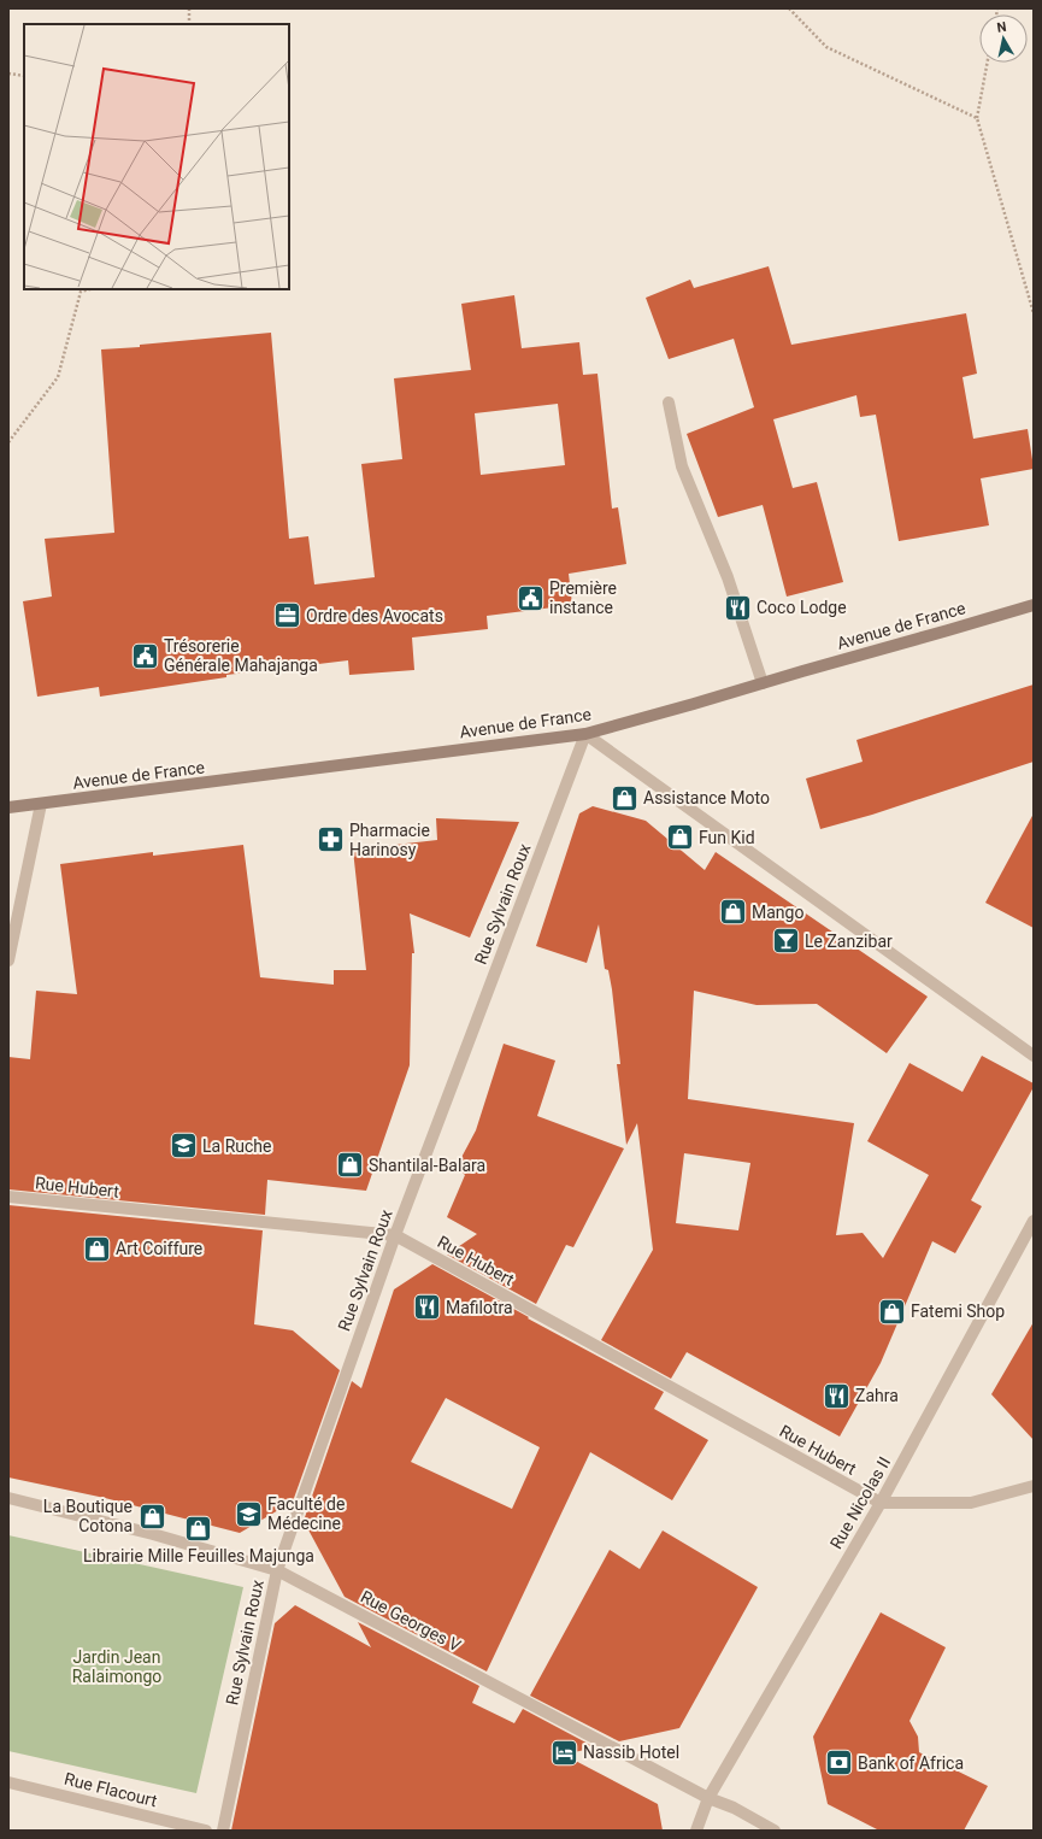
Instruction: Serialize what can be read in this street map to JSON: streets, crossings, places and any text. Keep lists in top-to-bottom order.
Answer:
{
  "streets": {
    "main road": ["Avenue de France"],
    "street": [
      "Rue Sylvain Roux",
      "Rue Hubert",
      "Rue Nicolas II",
      "Rue Georges V",
      "Rue Flacourt"
    ]
  },
  "crossings": [
    ["Avenue de France", "Rue Sylvain Roux"],
    ["Rue Sylvain Roux", "Rue Hubert"],
    ["Rue Sylvain Roux", "Rue Georges V"],
    ["Rue Hubert", "Rue Nicolas II"],
    ["Rue Nicolas II", "Rue Georges V"]
  ],
  "parks": ["Jardin Jean Ralaimongo"],
  "places": {
    "public building": ["Première instance", "Trésorerie Générale Mahajanga"],
    "restaurant": ["Coco Lodge", "Mafilotra", "Zahra"],
    "office": ["Ordre des Avocats"],
    "shop": [
      "Assistance Moto",
      "Fun Kid",
      "Mango",
      "Shantilal-Balara",
      "Art Coiffure",
      "Fatemi Shop",
      "La Boutique Cotona",
      "Librairie Mille Feuilles Majunga"
    ],
    "pharmacy": ["Pharmacie Harinosy"],
    "bar": ["Le Zanzibar"],
    "school or university": ["La Ruche", "Faculté de Médecine"],
    "hotel": ["Nassib Hotel"],
    "bank": ["Bank of Africa"]
  },
  "north": "top"
}
